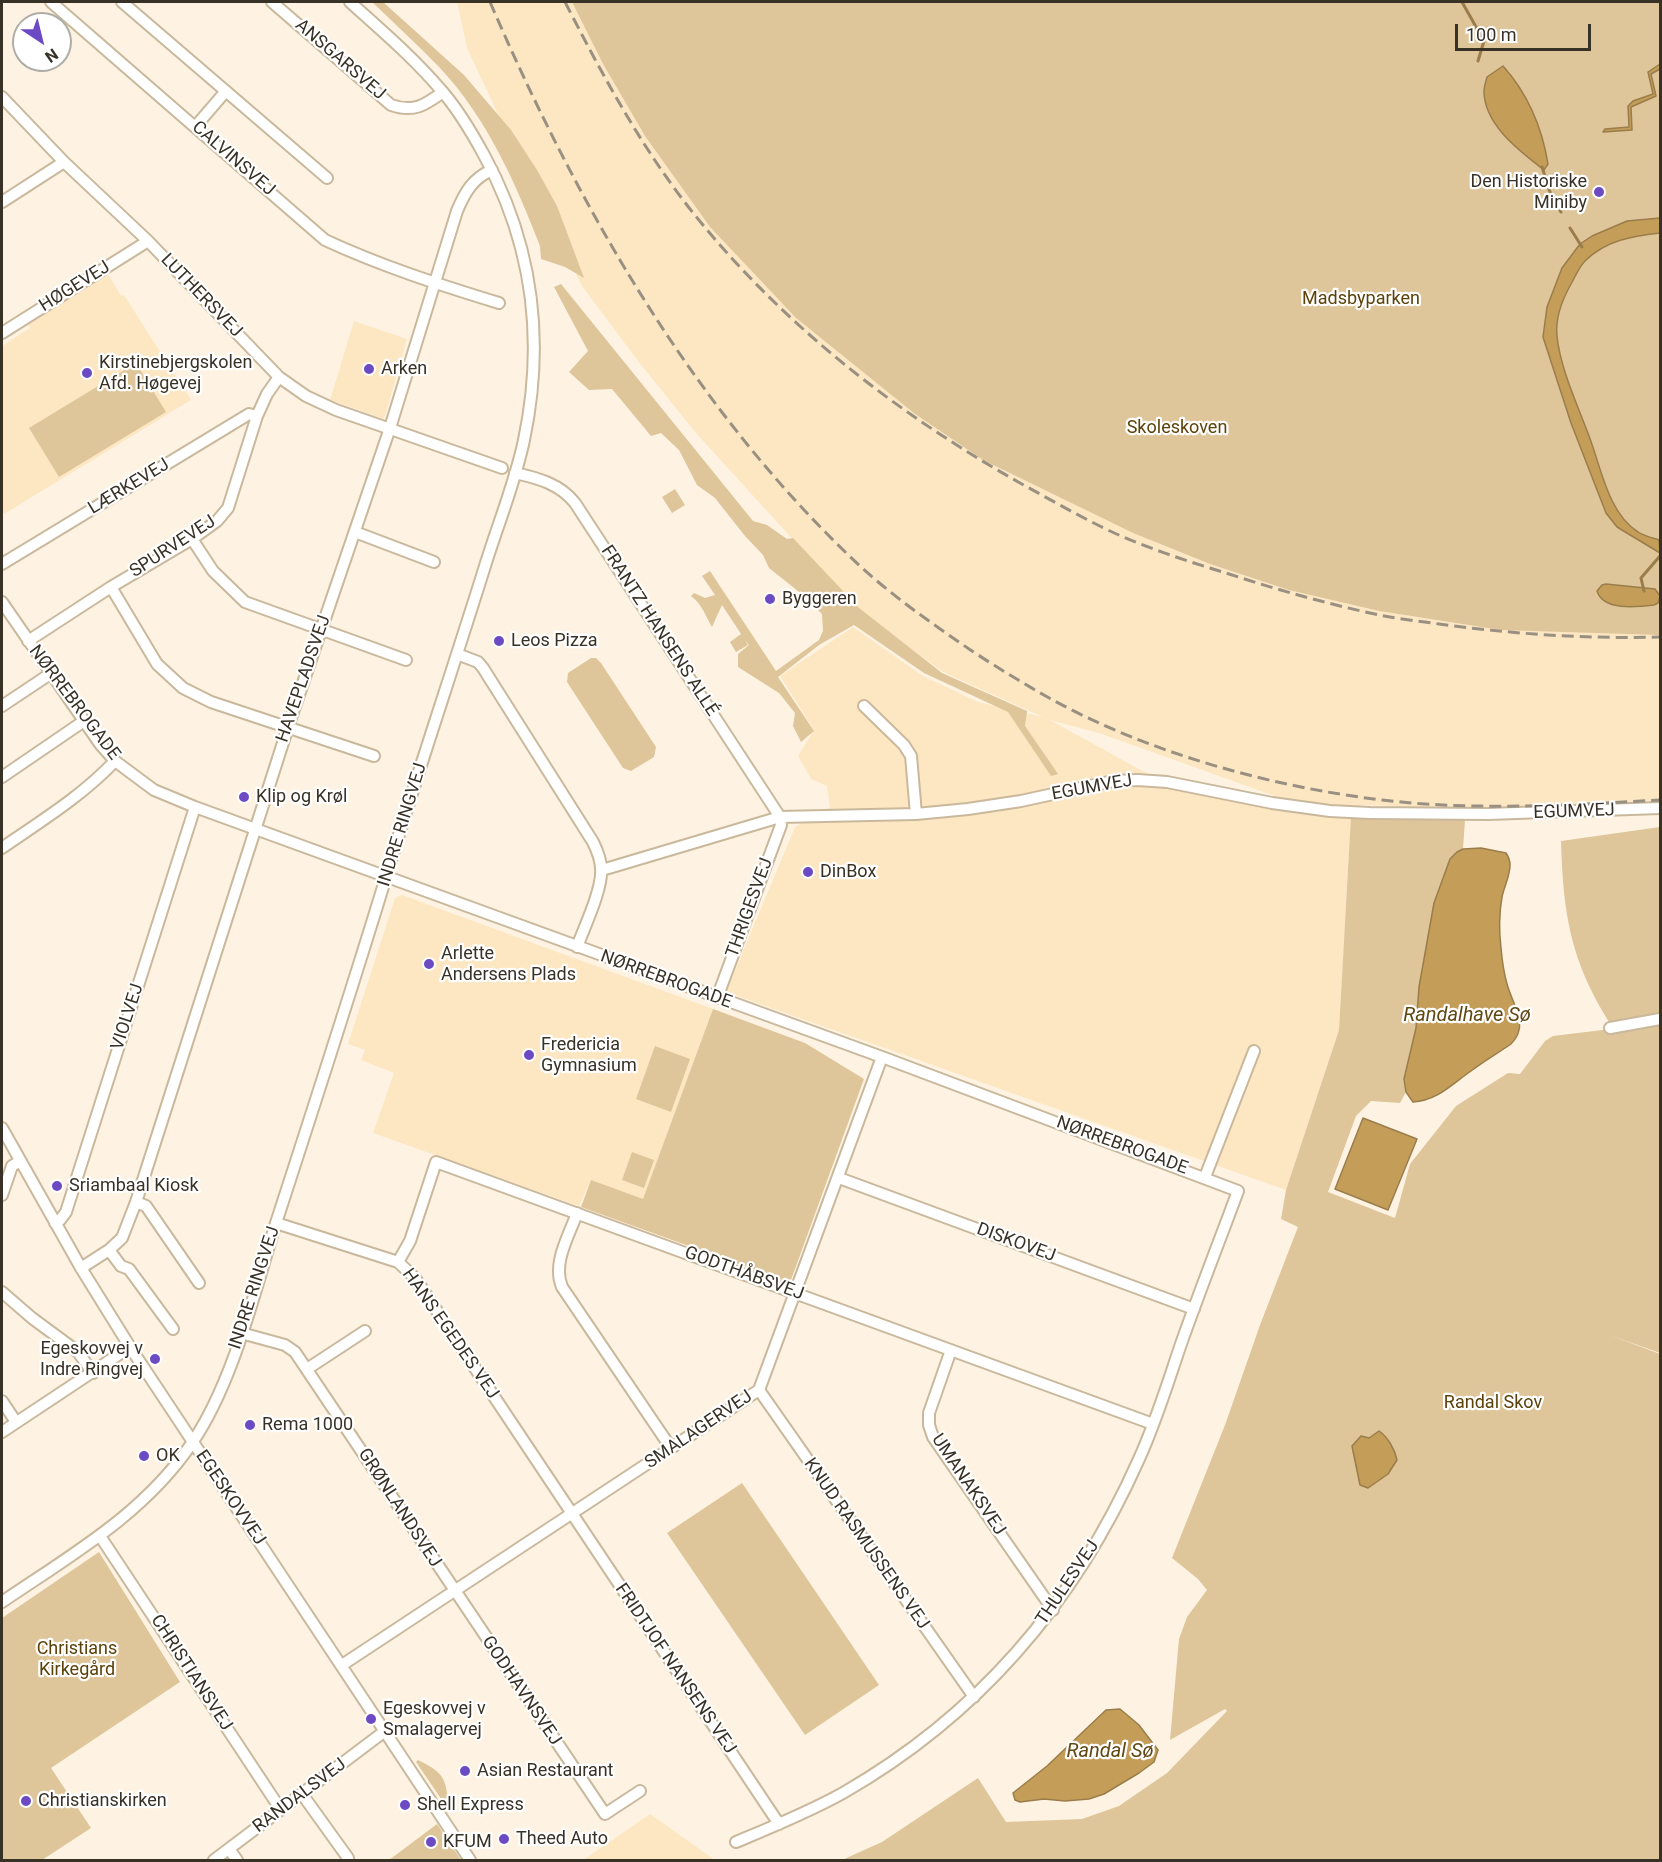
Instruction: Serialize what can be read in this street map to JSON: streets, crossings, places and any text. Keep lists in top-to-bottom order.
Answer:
{
  "streets": {
    "street": [
      "ANSGARSVEJ",
      "CALVINSVEJ",
      "HØGEVEJ",
      "LUTHERSVEJ",
      "LÆRKEVEJ",
      "SPURVEVEJ",
      "FRANTZ HANSENS ALLÉ",
      "HAVEPLADSVEJ",
      "NØRREBROGADE",
      "EGUMVEJ",
      "INDRE RINGVEJ",
      "THRIGESVEJ",
      "VIOLVEJ",
      "DISKOVEJ",
      "GODTHÅBSVEJ",
      "HANS EGEDES VEJ",
      "SMALAGERVEJ",
      "UMANAKSVEJ",
      "EGESKOVVEJ",
      "GRØNLANDSVEJ",
      "KNUD RASMUSSENS VEJ",
      "THULESVEJ",
      "FRIDTJOF NANSENS VEJ",
      "CHRISTIANSVEJ",
      "GODHAVNSVEJ",
      "RANDALSVEJ"
    ]
  },
  "crossings": [
    ["ANSGARSVEJ", "INDRE RINGVEJ"],
    ["CALVINSVEJ", "HAVEPLADSVEJ"],
    ["HØGEVEJ", "LUTHERSVEJ"],
    ["LUTHERSVEJ", "SPURVEVEJ"],
    ["LUTHERSVEJ", "HAVEPLADSVEJ"],
    ["LÆRKEVEJ", "SPURVEVEJ"],
    ["SPURVEVEJ", "NØRREBROGADE"],
    ["FRANTZ HANSENS ALLÉ", "EGUMVEJ"],
    ["FRANTZ HANSENS ALLÉ", "INDRE RINGVEJ"],
    ["FRANTZ HANSENS ALLÉ", "THRIGESVEJ"],
    ["HAVEPLADSVEJ", "NØRREBROGADE"],
    ["HAVEPLADSVEJ", "INDRE RINGVEJ"],
    ["HAVEPLADSVEJ", "EGESKOVVEJ"],
    ["NØRREBROGADE", "INDRE RINGVEJ"],
    ["NØRREBROGADE", "THRIGESVEJ"],
    ["NØRREBROGADE", "VIOLVEJ"],
    ["NØRREBROGADE", "SMALAGERVEJ"],
    ["NØRREBROGADE", "THULESVEJ"],
    ["EGUMVEJ", "THRIGESVEJ"],
    ["INDRE RINGVEJ", "HANS EGEDES VEJ"],
    ["INDRE RINGVEJ", "EGESKOVVEJ"],
    ["INDRE RINGVEJ", "GRØNLANDSVEJ"],
    ["INDRE RINGVEJ", "CHRISTIANSVEJ"],
    ["VIOLVEJ", "EGESKOVVEJ"],
    ["DISKOVEJ", "SMALAGERVEJ"],
    ["DISKOVEJ", "THULESVEJ"],
    ["GODTHÅBSVEJ", "HANS EGEDES VEJ"],
    ["GODTHÅBSVEJ", "SMALAGERVEJ"],
    ["GODTHÅBSVEJ", "UMANAKSVEJ"],
    ["GODTHÅBSVEJ", "THULESVEJ"],
    ["HANS EGEDES VEJ", "SMALAGERVEJ"],
    ["HANS EGEDES VEJ", "FRIDTJOF NANSENS VEJ"],
    ["SMALAGERVEJ", "EGESKOVVEJ"],
    ["SMALAGERVEJ", "GRØNLANDSVEJ"],
    ["SMALAGERVEJ", "KNUD RASMUSSENS VEJ"],
    ["SMALAGERVEJ", "FRIDTJOF NANSENS VEJ"],
    ["SMALAGERVEJ", "GODHAVNSVEJ"],
    ["UMANAKSVEJ", "THULESVEJ"],
    ["EGESKOVVEJ", "RANDALSVEJ"],
    ["GRØNLANDSVEJ", "GODHAVNSVEJ"],
    ["KNUD RASMUSSENS VEJ", "THULESVEJ"],
    ["THULESVEJ", "FRIDTJOF NANSENS VEJ"],
    ["CHRISTIANSVEJ", "RANDALSVEJ"]
  ],
  "water": ["Randalhave Sø", "Randal Sø"],
  "parks": [
    "Madsbyparken",
    "Skoleskoven",
    "Randal Skov",
    "Christians Kirkegård"
  ],
  "places": [
    "Den Historiske Miniby",
    "Arken",
    "Kirstinebjergskolen Afd. Høgevej",
    "Byggeren",
    "Leos Pizza",
    "Klip og Krøl",
    "DinBox",
    "Arlette Andersens Plads",
    "Fredericia Gymnasium",
    "Sriambaal Kiosk",
    "Egeskovvej v Indre Ringvej",
    "Rema 1000",
    "OK",
    "Egeskovvej v Smalagervej",
    "Asian Restaurant",
    "Christianskirken",
    "Shell Express",
    "Theed Auto",
    "KFUM"
  ],
  "scale_bar": "100 m",
  "north": "bottom right"
}
